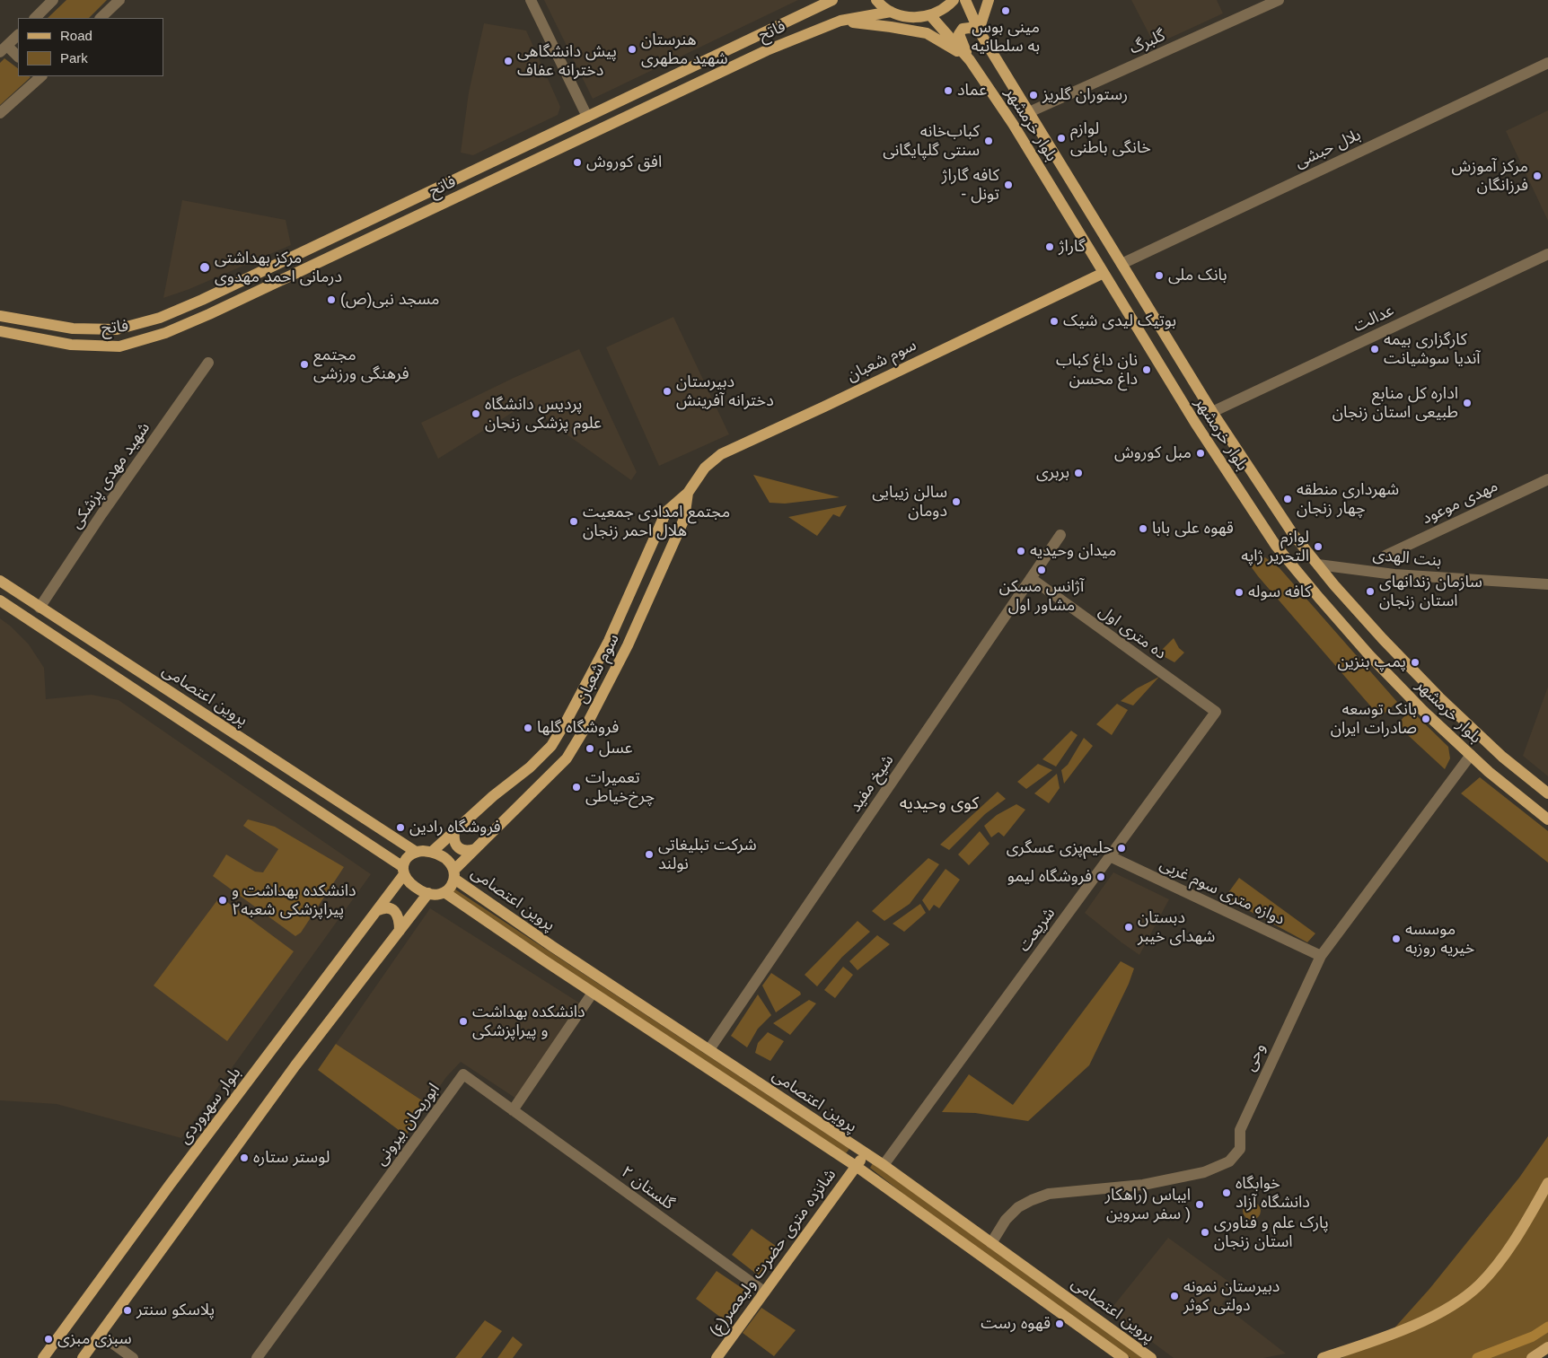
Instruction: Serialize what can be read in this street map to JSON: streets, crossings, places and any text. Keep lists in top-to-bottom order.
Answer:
{
  "streets": {
    "main road": [
      "فاتح",
      "بلوار خرمشهر",
      "سوم شعبان",
      "پروین اعتصامی",
      "بلوار سهروردی",
      "شانزده متری حضرت ولیعصر(ع)"
    ],
    "street": [
      "گلبرگ",
      "بلال حبشی",
      "عدالت",
      "شهید مهدی پزشکی",
      "مهدی موعود",
      "بنت الهدی",
      "ده متری اول",
      "شیخ مفید",
      "دوازه متری سوم غربی",
      "شریعت",
      "وحی",
      "ابوریحان بیرونی",
      "گلستان ۲"
    ]
  },
  "crossings": [
    ["گلبرگ", "بلوار خرمشهر"],
    ["بلوار خرمشهر", "بلال حبشی"],
    ["بلوار خرمشهر", "عدالت"],
    ["بلوار خرمشهر", "سوم شعبان"],
    ["بلوار خرمشهر", "بنت الهدی"],
    ["بلوار خرمشهر", "وحی"],
    ["سوم شعبان", "پروین اعتصامی"],
    ["سوم شعبان", "بلوار سهروردی"],
    ["شهید مهدی پزشکی", "پروین اعتصامی"],
    ["ده متری اول", "شیخ مفید"],
    ["ده متری اول", "شریعت"],
    ["پروین اعتصامی", "شیخ مفید"],
    ["پروین اعتصامی", "شریعت"],
    ["پروین اعتصامی", "وحی"],
    ["پروین اعتصامی", "بلوار سهروردی"],
    ["پروین اعتصامی", "شانزده متری حضرت ولیعصر(ع)"],
    ["دوازه متری سوم غربی", "شریعت"],
    ["دوازه متری سوم غربی", "وحی"],
    ["ابوریحان بیرونی", "گلستان ۲"],
    ["گلستان ۲", "شانزده متری حضرت ولیعصر(ع)"]
  ],
  "districts": ["کوی وحیدیه"],
  "places": [
    "مینی بوس به سلطانیه",
    "هنرستان شهید مطهری",
    "پیش دانشگاهی دخترانه عفاف",
    "عماد",
    "رستوران گلریز",
    "لوازم خانگی باطنی",
    "کباب‌خانه سنتی گلپایگانی",
    "افق کوروش",
    "مرکز آموزش فرزانگان",
    "کافه گاراژ - تونل",
    "گاراژ",
    "مرکز بهداشتی درمانی احمد مهدوی",
    "بانک ملی",
    "مسجد نبی(ص)",
    "بوتیک لیدی شیک",
    "کارگزاری بیمه آندیا سوشیانت",
    "مجتمع فرهنگی ورزشی",
    "نان داغ کباب داغ محسن",
    "دبیرستان دخترانه آفرینش",
    "اداره کل منابع طبیعی استان زنجان",
    "پردیس دانشگاه علوم پزشکى زنجان",
    "مبل کوروش",
    "بربری",
    "شهرداری منطقه چهار زنجان",
    "سالن زیبایی دومان",
    "مجتمع امدادی جمعیت هلال احمر زنجان",
    "قهوه علی بابا",
    "لوازم التحریر ژاپه",
    "میدان وحیدیه",
    "آژانس مسکن مشاور اول",
    "سازمان زندانهای استان زنجان",
    "کافه سوله",
    "پمپ بنزین",
    "بانک توسعه صادرات ایران",
    "فروشگاه گلها",
    "عسل",
    "تعمیرات چرخ‌خیاطی",
    "فروشگاه رادین",
    "حلیم‌پزی عسگری",
    "شرکت تبلیغاتی نولند",
    "فروشگاه لیمو",
    "دانشکده بهداشت و پیراپزشکى شعبه۲",
    "دبستان شهدای خیبر",
    "موسسه خیریه روزبه",
    "دانشکده بهداشت و پیراپزشکی",
    "لوستر ستاره",
    "خوابگاه دانشگاه آزاد",
    "ایباس (راهکار سفر سروین )",
    "پارک علم و فناوری استان زنجان",
    "دبیرستان نمونه دولتی کوثر",
    "پلاسکو سنتر",
    "قهوه رست",
    "سبزی مبزی"
  ],
  "legend": ["Road", "Park"]
}
